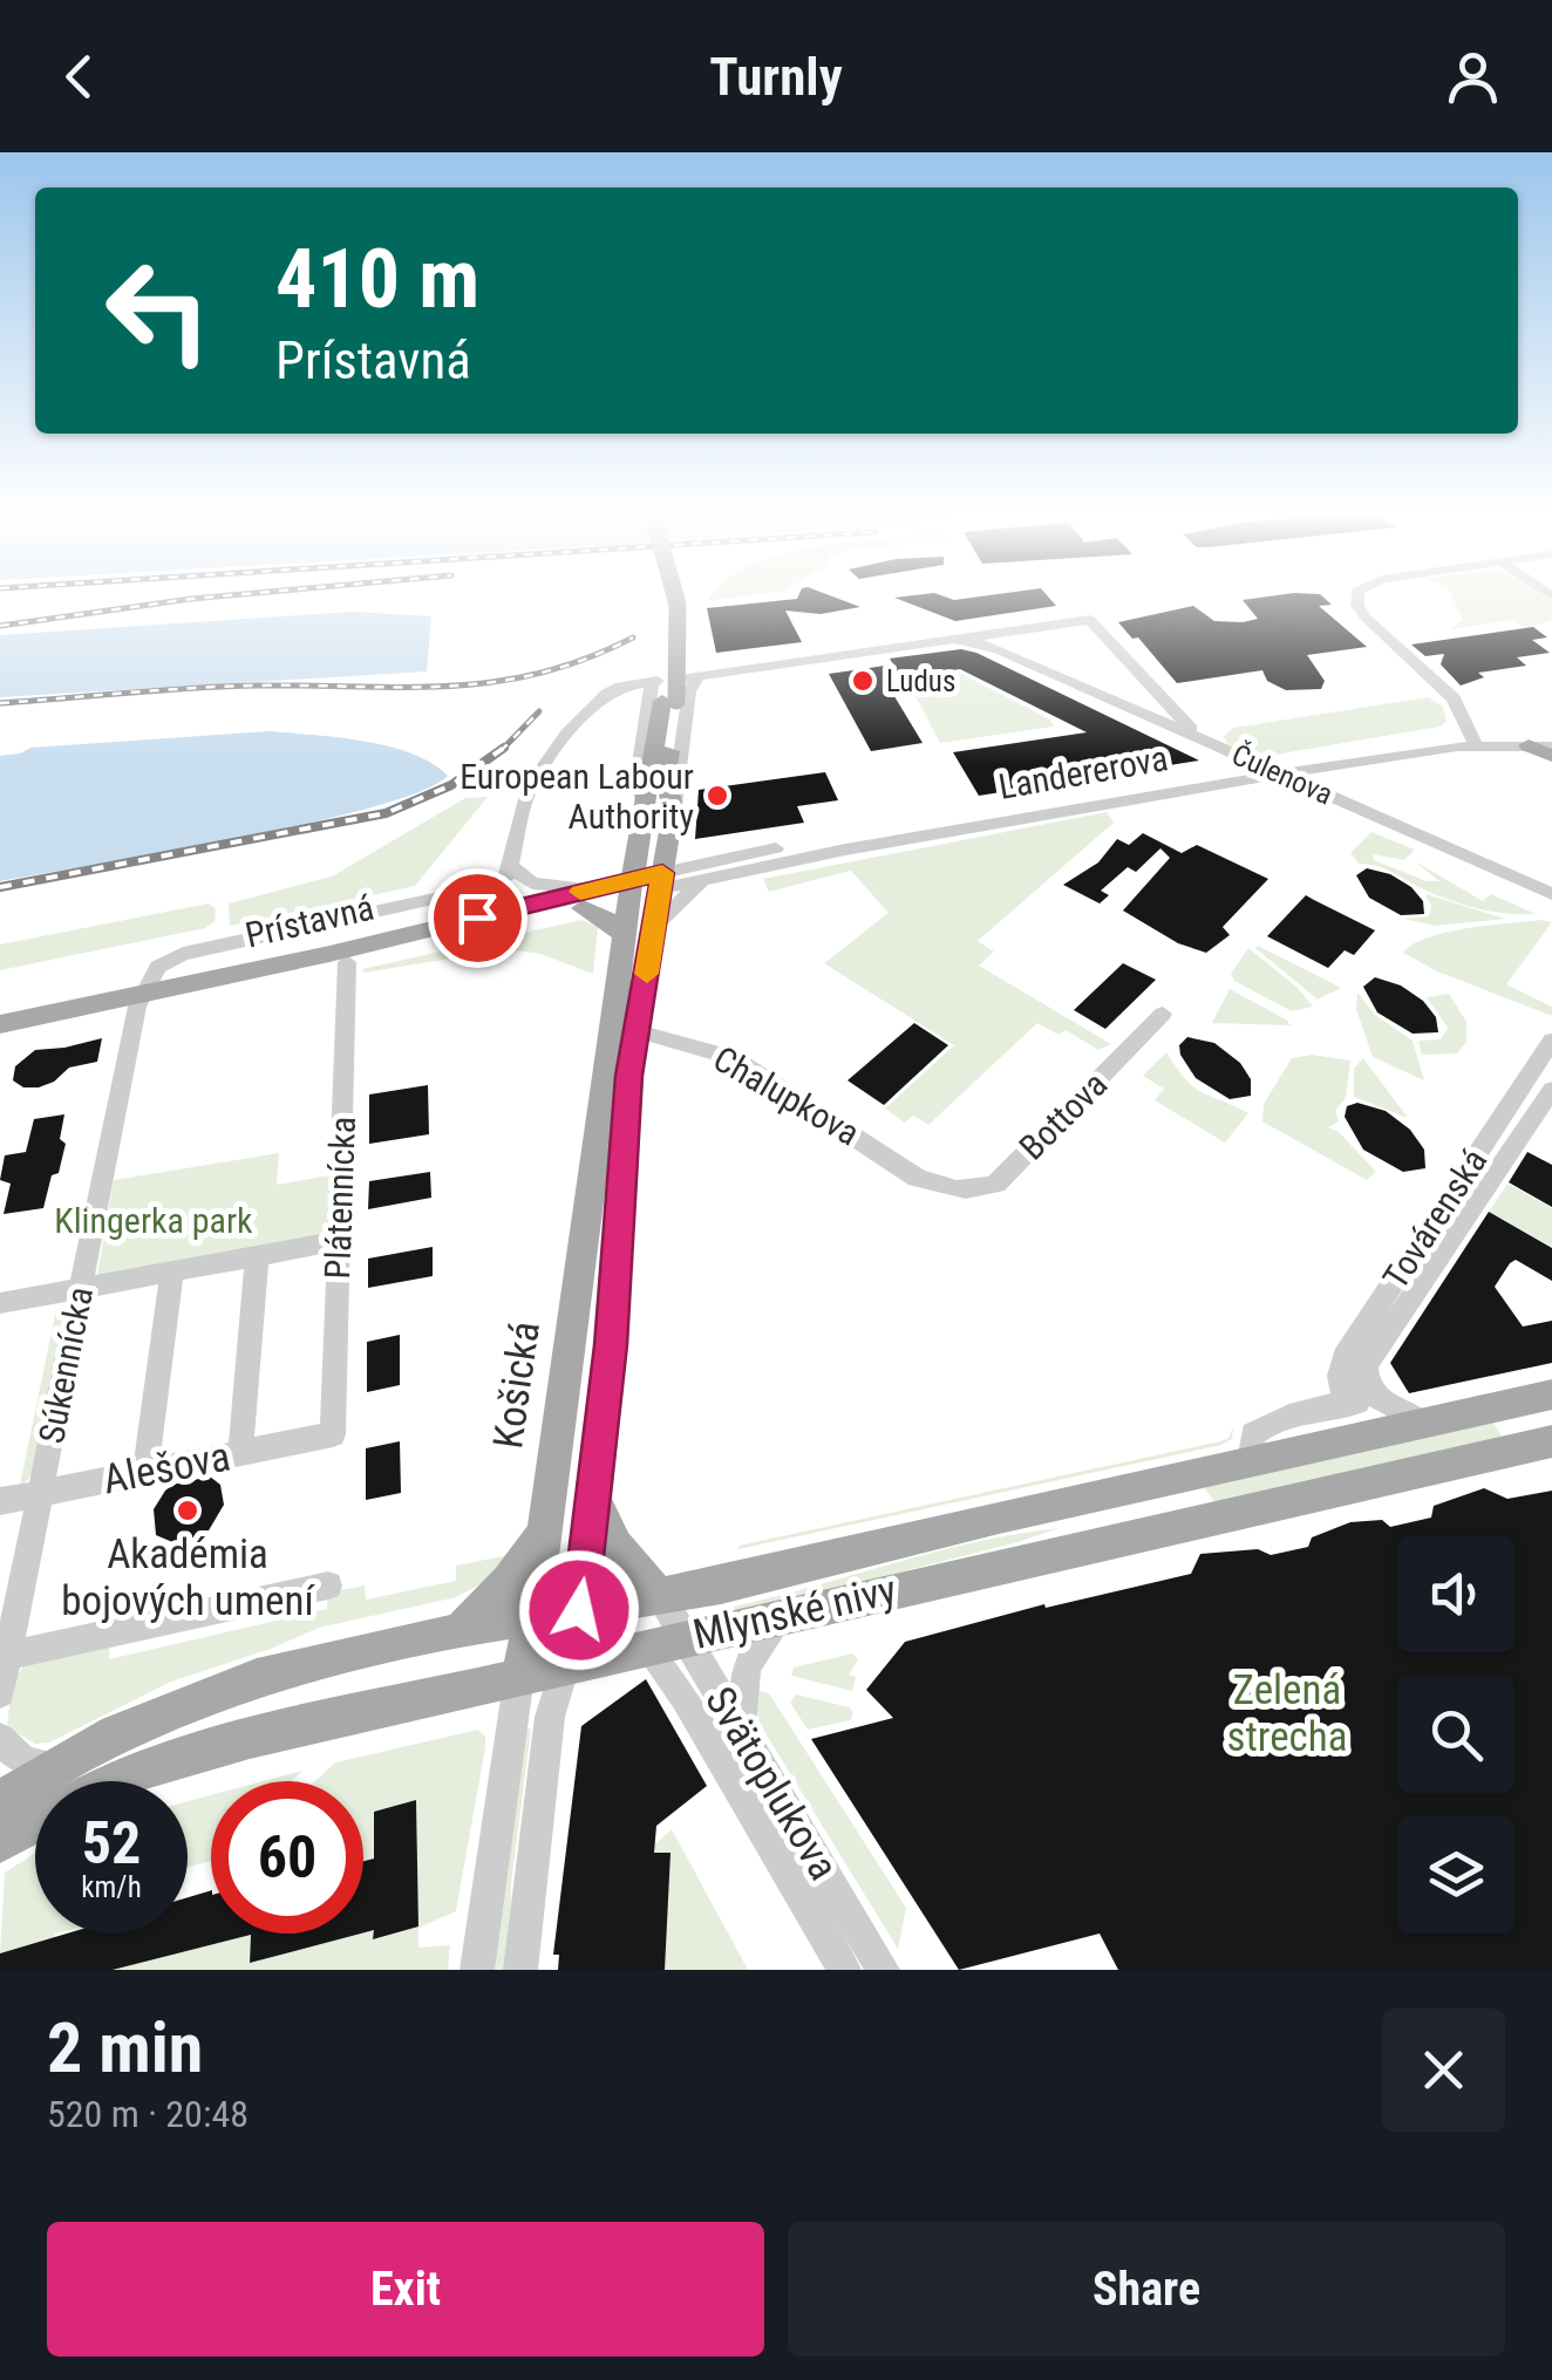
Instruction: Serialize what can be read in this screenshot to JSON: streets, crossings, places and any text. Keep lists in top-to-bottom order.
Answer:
{
  "streets": {
    "main road": [
      "Landererova",
      "Prístavná",
      "Košická",
      "Mlynské nivy"
    ],
    "street": [
      "Čulenova",
      "Chalupkova",
      "Bottova",
      "Plátennícka",
      "Továrenská",
      "Súkennícka",
      "Alešova",
      "Svätoplukova"
    ]
  },
  "crossings": [
    ["Landererova", "Čulenova"],
    ["Landererova", "Prístavná"],
    ["Landererova", "Košická"],
    ["Čulenova", "Košická"],
    ["Prístavná", "Plátennícka"],
    ["Prístavná", "Súkennícka"],
    ["Prístavná", "Košická"],
    ["Chalupkova", "Bottova"],
    ["Chalupkova", "Košická"],
    ["Plátennícka", "Alešova"],
    ["Súkennícka", "Alešova"],
    ["Košická", "Mlynské nivy"],
    ["Mlynské nivy", "Svätoplukova"]
  ],
  "parks": ["Klingerka park", "Zelená strecha"],
  "places": ["Ludus", "European Labour Authority", "Akadémia bojových umení"],
  "page": {
    "header": "Turnly",
    "turn": ["410 m", "Prístavná"],
    "speed": "52 km/h",
    "limit": "60",
    "heading": ["2 min", "520 m · 20:48"],
    "buttons": ["Exit", "Share"]
  }
}
